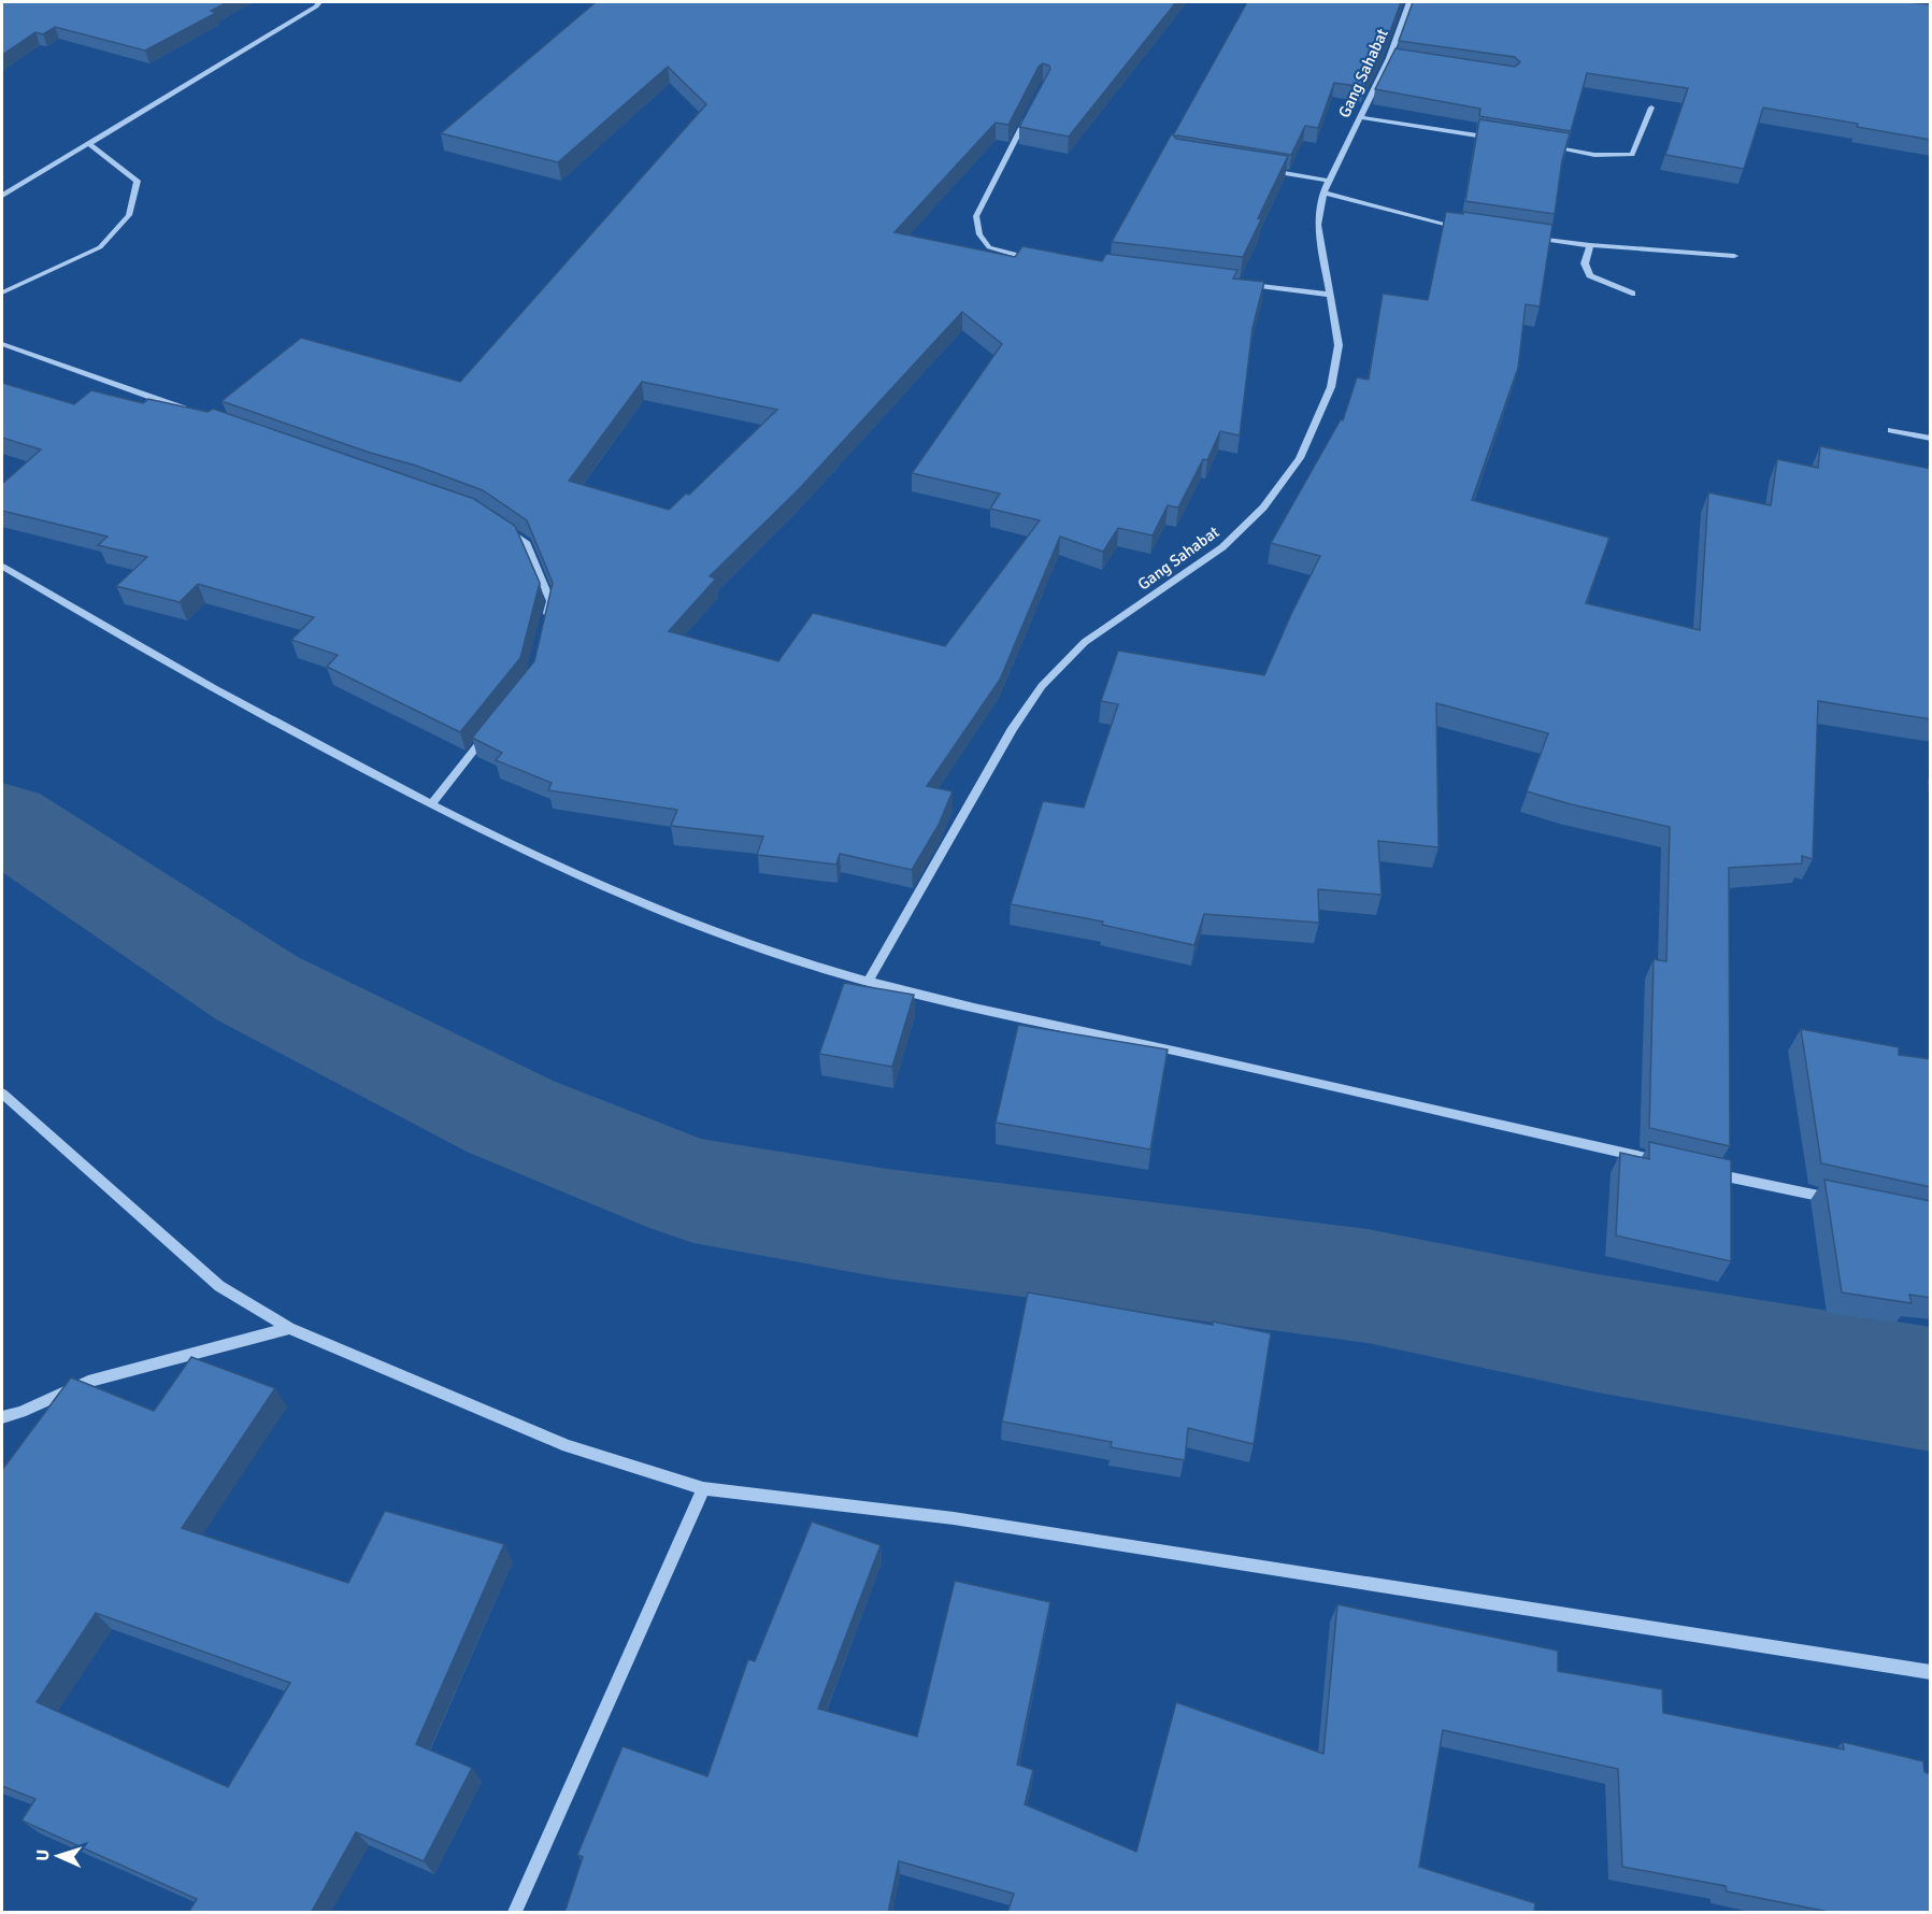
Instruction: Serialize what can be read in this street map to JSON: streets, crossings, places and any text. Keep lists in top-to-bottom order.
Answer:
{
  "streets": {
    "street": ["Gang Sahabat"]
  },
  "north": "left"
}
